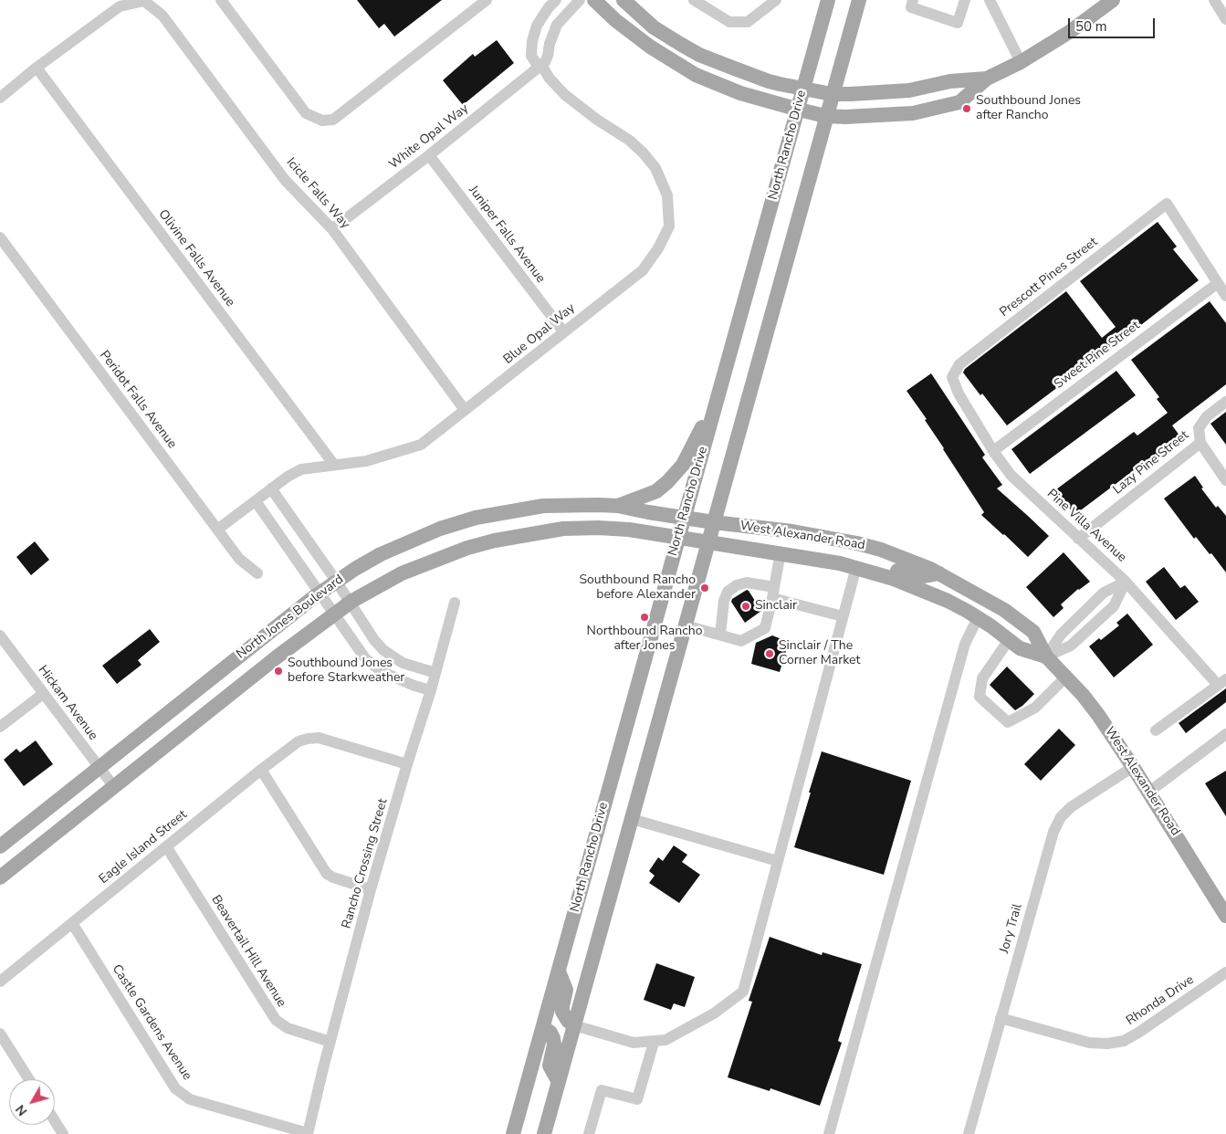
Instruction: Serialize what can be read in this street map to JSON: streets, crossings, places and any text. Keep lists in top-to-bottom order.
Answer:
{
  "streets": {
    "main road": ["North Rancho Drive", "West Alexander Road", "North Jones Boulevard"],
    "street": [
      "White Opal Way",
      "Icicle Falls Way",
      "Juniper Falls Avenue",
      "Olivine Falls Avenue",
      "Prescott Pines Street",
      "Blue Opal Way",
      "Sweet Pine Street",
      "Peridot Falls Avenue",
      "Lazy Pine Street",
      "Pine Villa Avenue",
      "Hickam Avenue",
      "Eagle Island Street",
      "Rancho Crossing Street",
      "Jory Trail",
      "Beavertail Hill Avenue",
      "Rhonda Drive",
      "Castle Gardens Avenue"
    ]
  },
  "crossings": [
    ["White Opal Way", "Icicle Falls Way"],
    ["White Opal Way", "Juniper Falls Avenue"],
    ["White Opal Way", "Blue Opal Way"],
    ["North Rancho Drive", "North Jones Boulevard"],
    ["Icicle Falls Way", "Blue Opal Way"],
    ["Juniper Falls Avenue", "Blue Opal Way"],
    ["Olivine Falls Avenue", "Blue Opal Way"],
    ["Prescott Pines Street", "Sweet Pine Street"],
    ["Prescott Pines Street", "Pine Villa Avenue"],
    ["Blue Opal Way", "Peridot Falls Avenue"],
    ["Sweet Pine Street", "Pine Villa Avenue"],
    ["Lazy Pine Street", "Pine Villa Avenue"],
    ["West Alexander Road", "North Jones Boulevard"],
    ["West Alexander Road", "Jory Trail"],
    ["North Jones Boulevard", "Hickam Avenue"],
    ["Eagle Island Street", "Rancho Crossing Street"],
    ["Eagle Island Street", "Beavertail Hill Avenue"],
    ["Eagle Island Street", "Castle Gardens Avenue"],
    ["Rancho Crossing Street", "Beavertail Hill Avenue"],
    ["Rancho Crossing Street", "Castle Gardens Avenue"],
    ["Jory Trail", "Rhonda Drive"]
  ],
  "places": [
    "Southbound Jones after Rancho",
    "Southbound Rancho before Alexander",
    "Sinclair",
    "Northbound Rancho after Jones",
    "Sinclair / The Corner Market",
    "Southbound Jones before Starkweather"
  ],
  "scale_bar": "50 m",
  "north": "bottom left"
}
